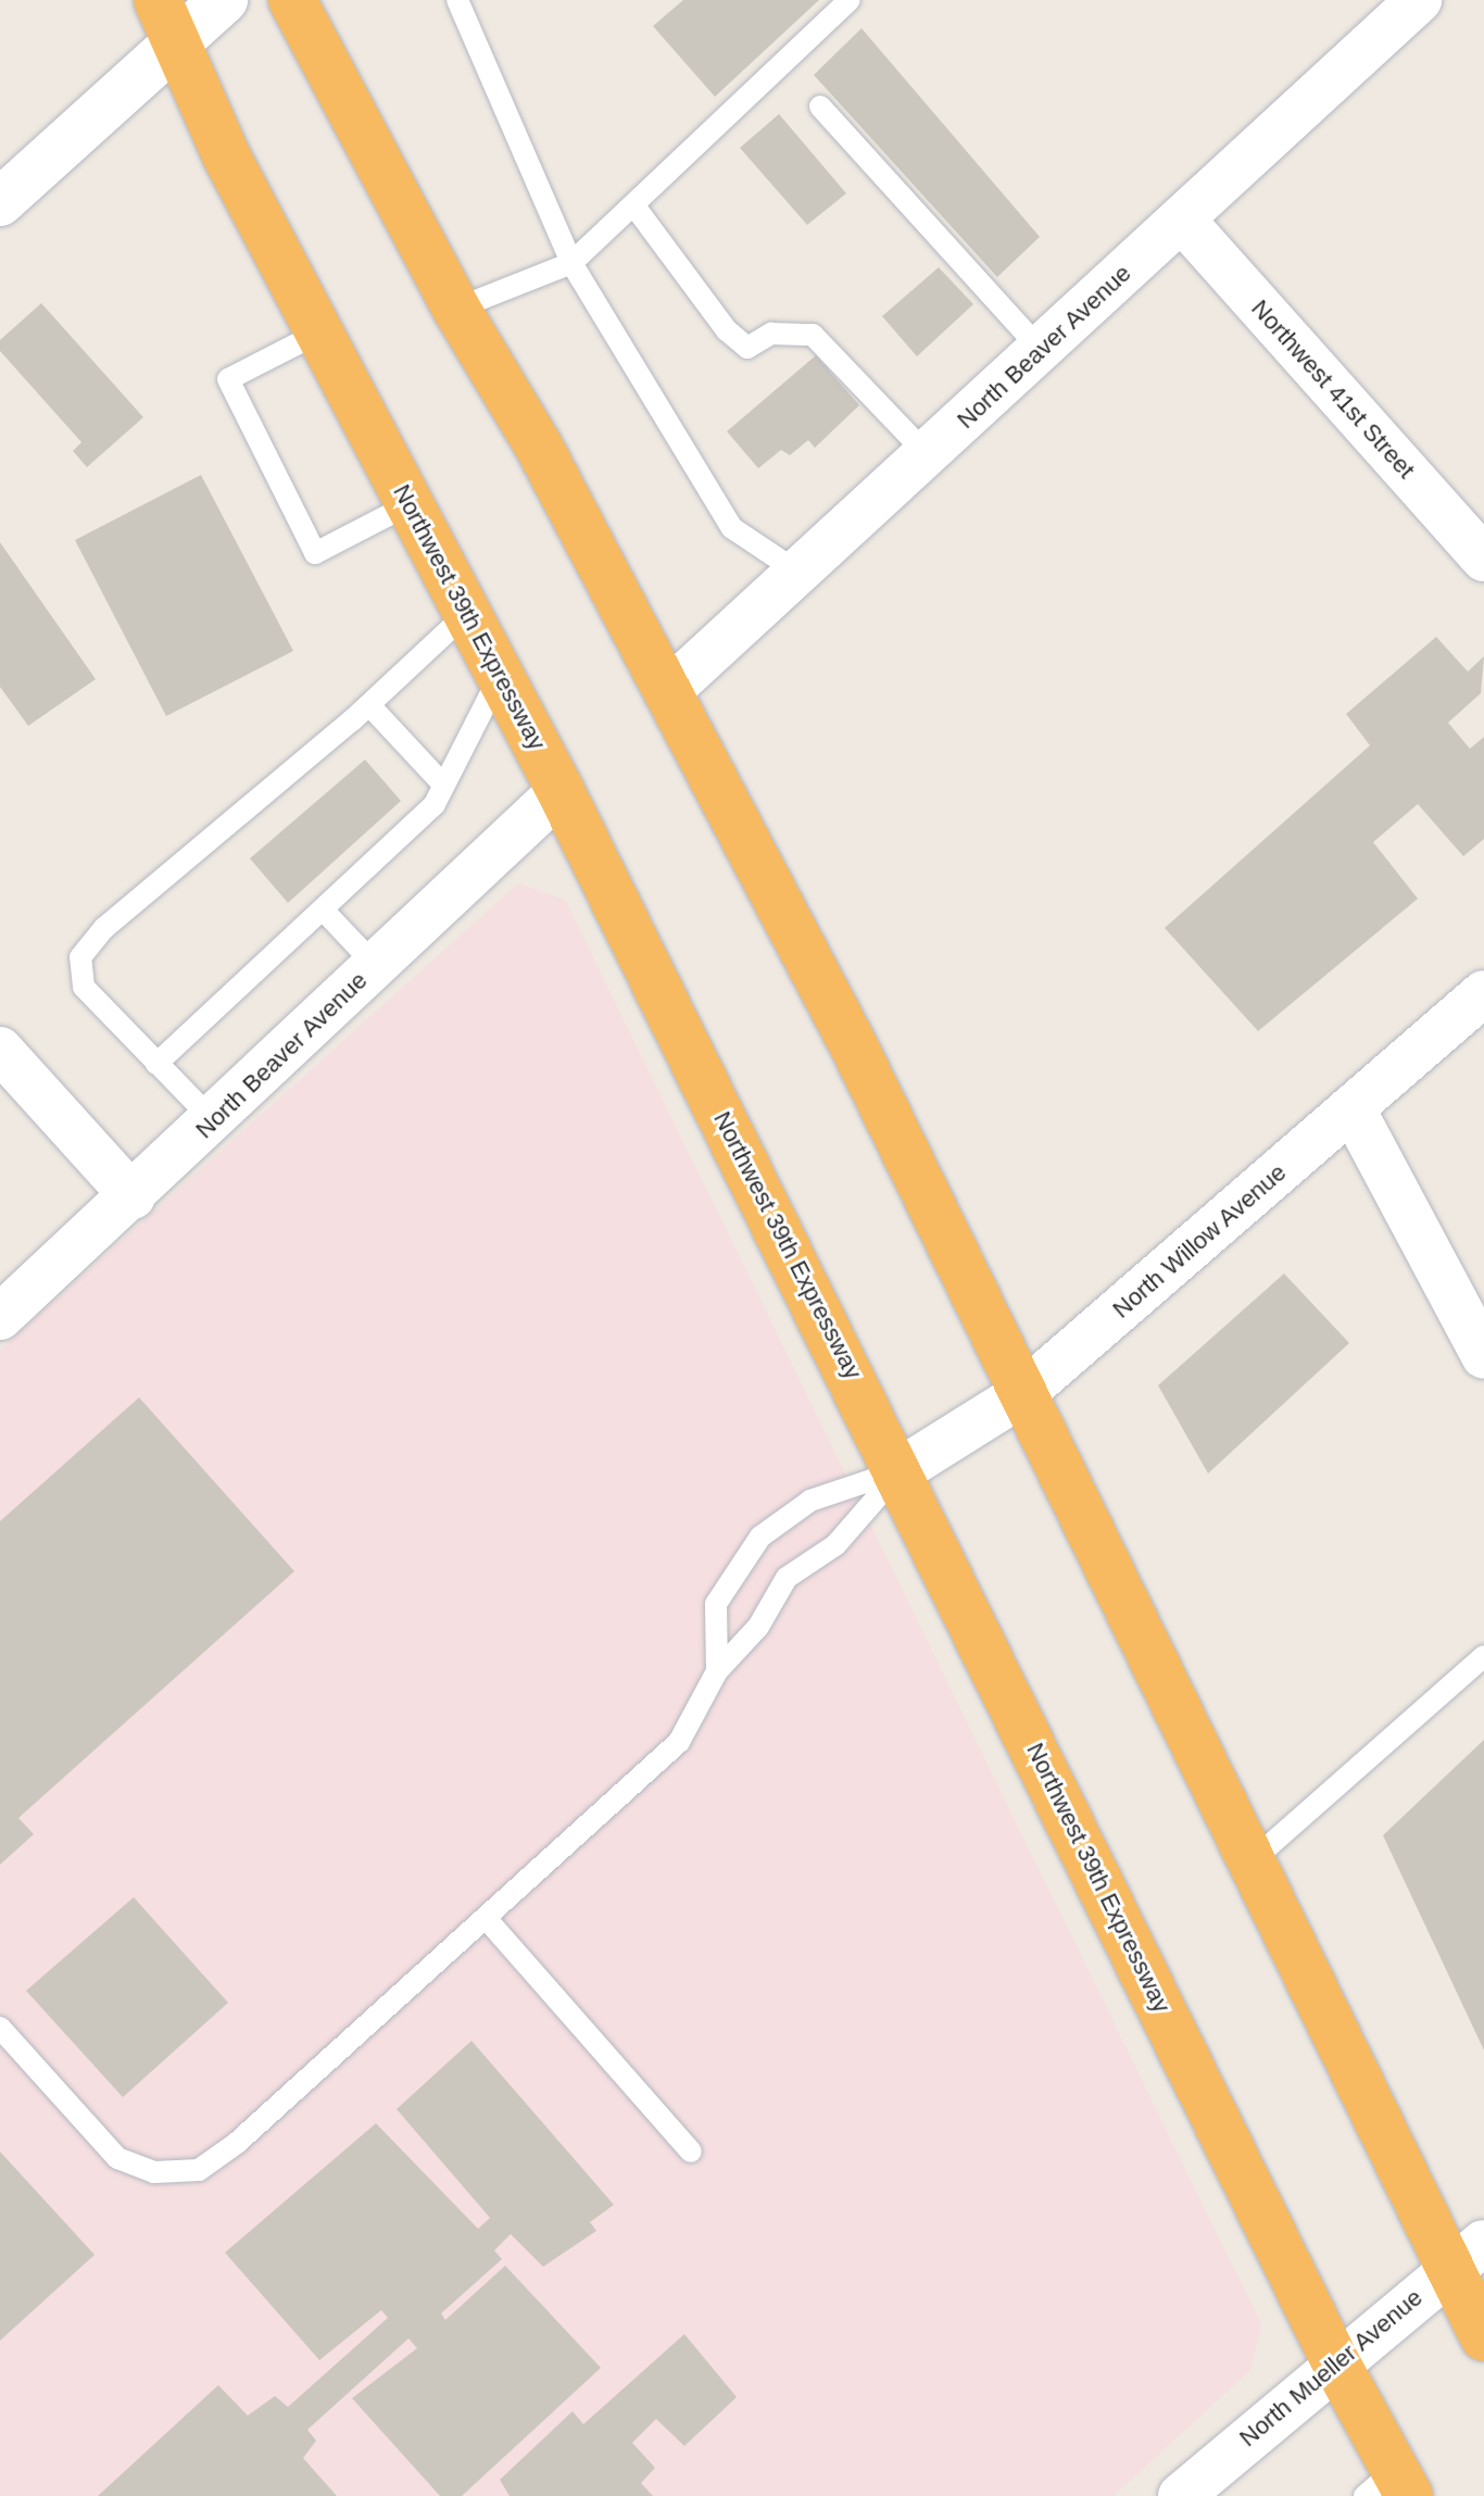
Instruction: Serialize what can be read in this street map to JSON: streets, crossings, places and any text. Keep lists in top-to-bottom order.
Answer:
{
  "streets": {
    "highway": ["Northwest 39th Expressway"],
    "street": [
      "North Beaver Avenue",
      "Northwest 41st Street",
      "North Willow Avenue",
      "North Mueller Avenue"
    ]
  },
  "crossings": [
    ["North Beaver Avenue", "Northwest 41st Street"],
    ["North Beaver Avenue", "Northwest 39th Expressway"],
    ["Northwest 39th Expressway", "North Willow Avenue"],
    ["Northwest 39th Expressway", "North Mueller Avenue"]
  ]
}
